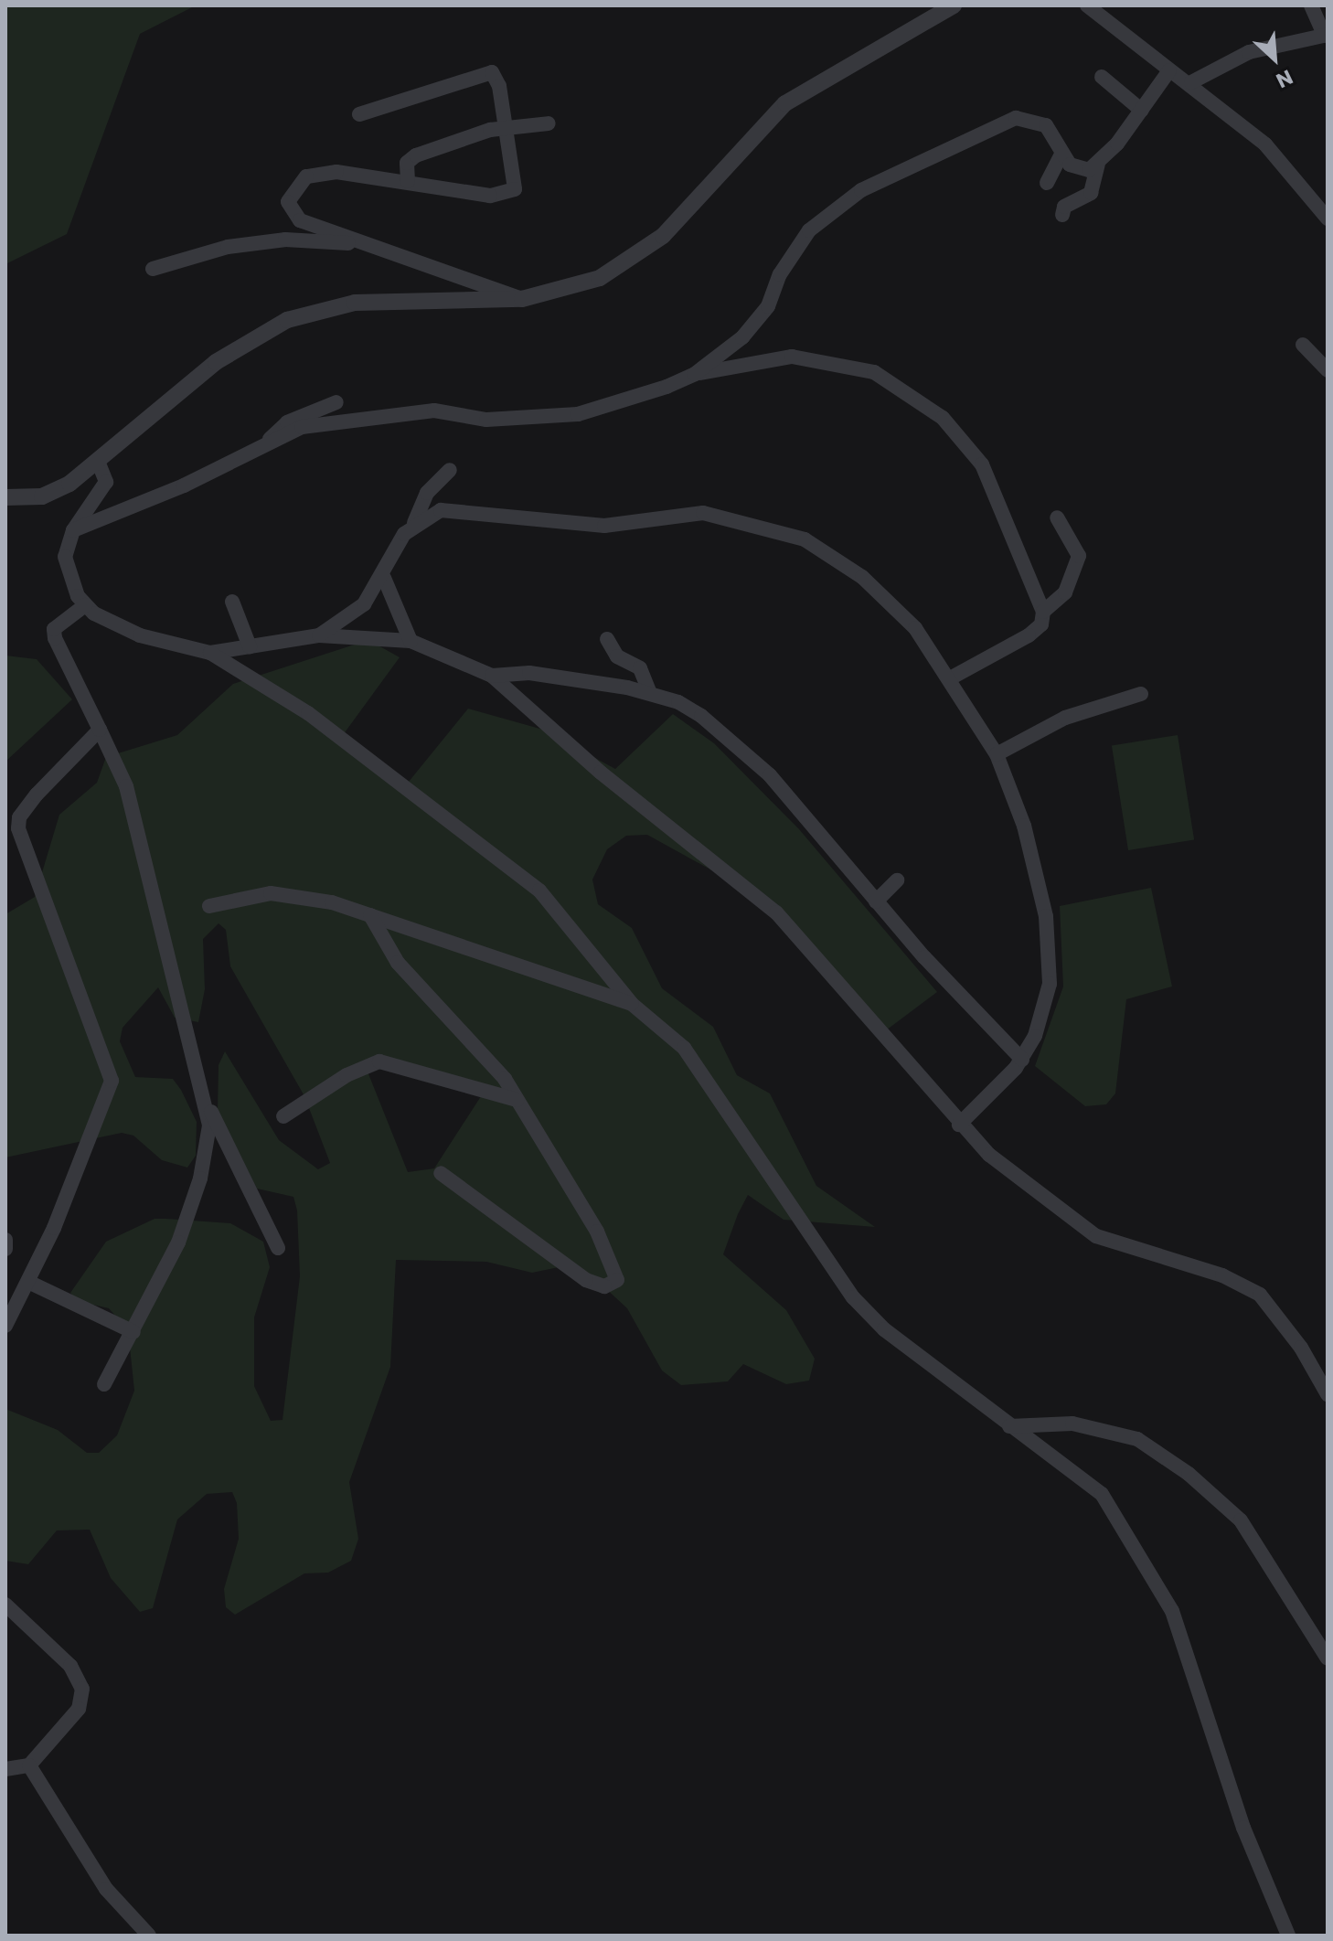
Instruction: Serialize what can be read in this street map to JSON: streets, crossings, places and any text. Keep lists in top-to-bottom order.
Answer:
{
  "north": "bottom right"
}
